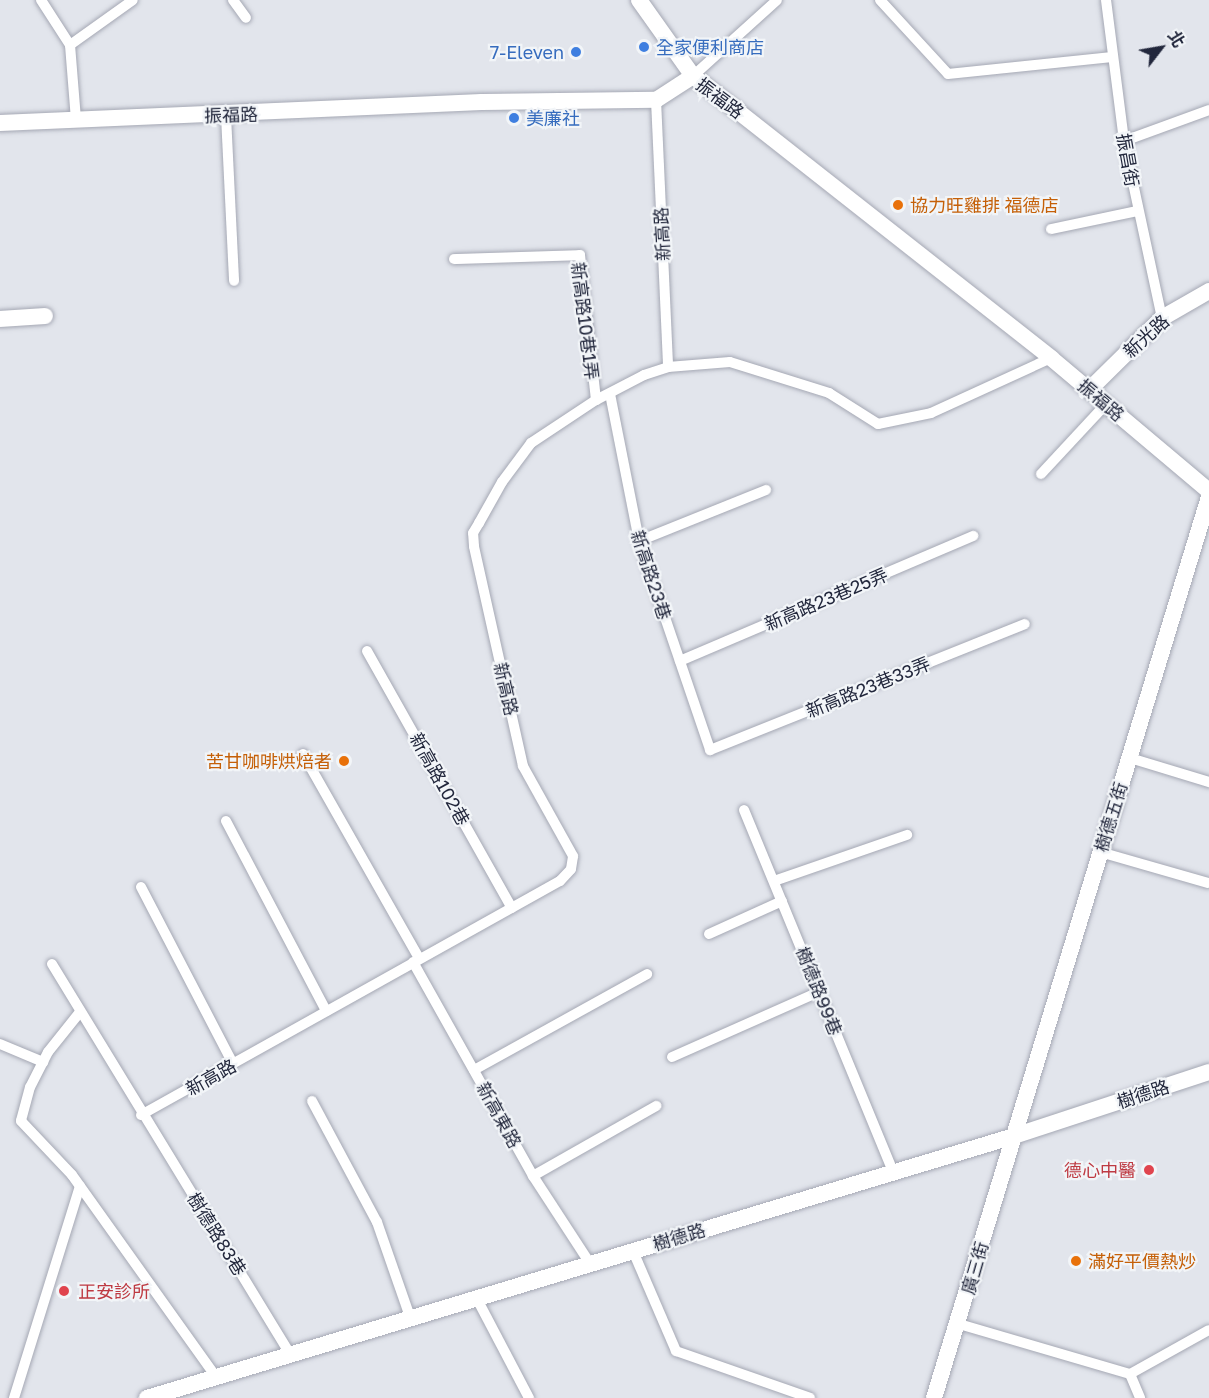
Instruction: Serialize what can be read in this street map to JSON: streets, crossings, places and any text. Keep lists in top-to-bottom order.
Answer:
{
  "streets": {
    "street": [
      "振福路",
      "新光路",
      "樹德五街",
      "樹德路",
      "廣三街"
    ],
    "lane": [
      "振昌街",
      "新高路",
      "新高路10巷1弄",
      "新高路23巷",
      "新高路23巷25弄",
      "新高路23巷33弄",
      "新高路102巷",
      "樹德路99巷",
      "新高東路",
      "樹德路83巷"
    ]
  },
  "crossings": [
    ["振福路", "新高路"],
    ["振福路", "新光路"],
    ["振昌街", "新光路"],
    ["新高路", "新高路10巷1弄"],
    ["新高路", "新高路23巷"],
    ["新高路", "新高路102巷"],
    ["新高路", "新高東路"],
    ["新高路", "樹德路83巷"],
    ["新高路23巷", "新高路23巷25弄"],
    ["新高路23巷", "新高路23巷33弄"],
    ["樹德五街", "樹德路"],
    ["樹德五街", "廣三街"],
    ["樹德路99巷", "樹德路"],
    ["樹德路", "新高東路"],
    ["樹德路", "樹德路83巷"],
    ["樹德路", "廣三街"]
  ],
  "places": [
    "全家便利商店",
    "7-Eleven",
    "美廉社",
    "協力旺雞排 福德店",
    "苦甘咖啡烘焙者",
    "德心中醫",
    "滿好平價熱炒",
    "正安診所"
  ],
  "north": "top right"
}
